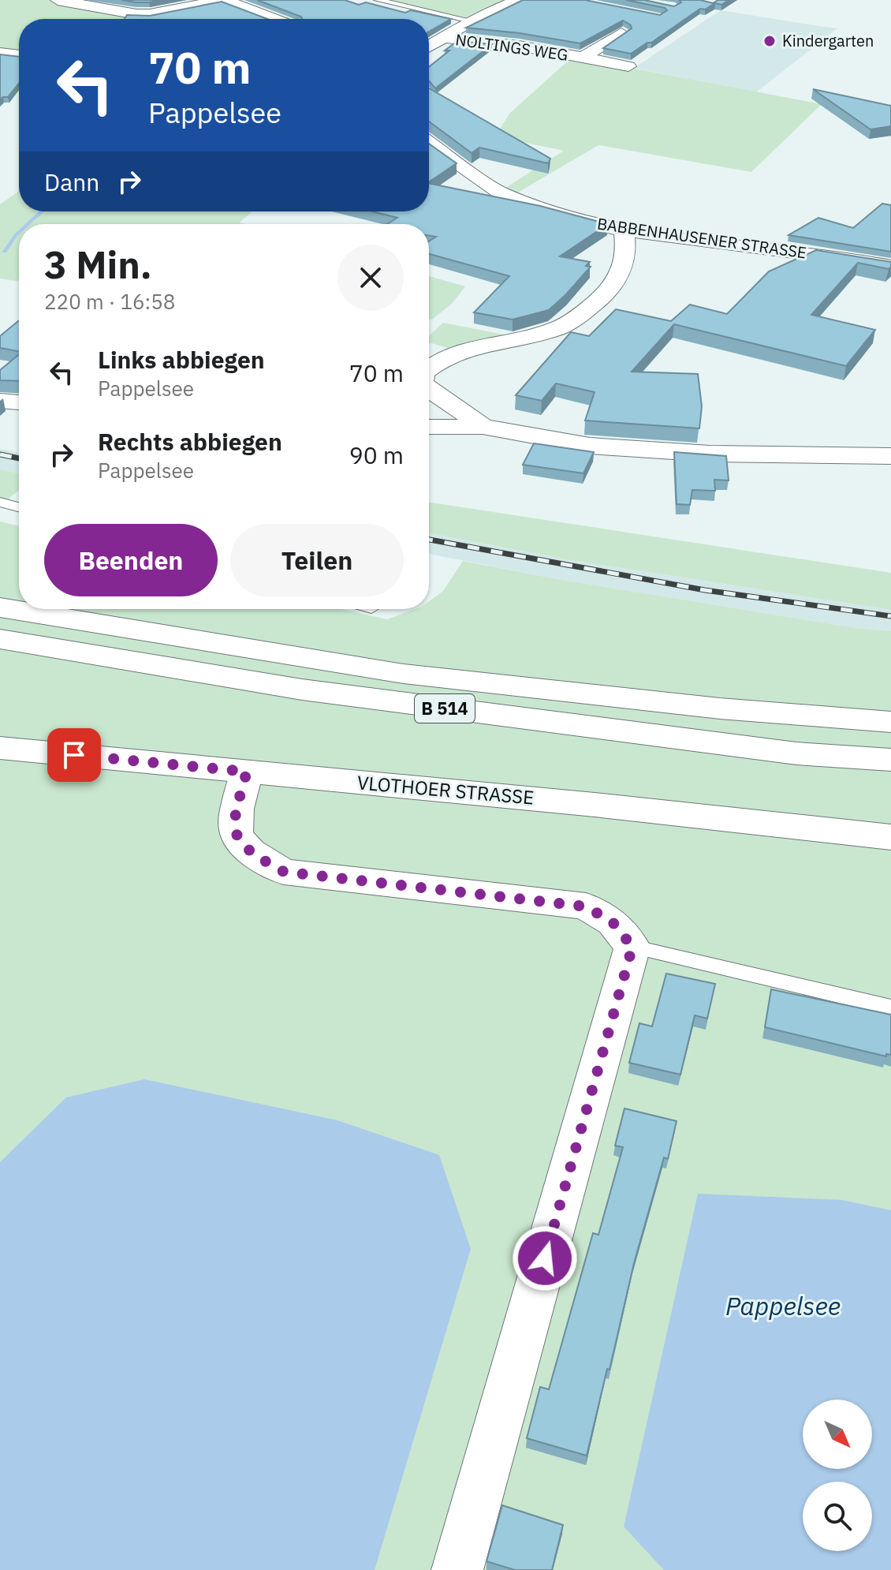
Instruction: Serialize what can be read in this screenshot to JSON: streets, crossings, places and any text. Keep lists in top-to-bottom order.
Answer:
{
  "streets": {
    "main road": ["B 514", "VLOTHOER STRASSE"],
    "street": ["NOLTINGS WEG", "BABBENHAUSENER STRASSE"]
  },
  "water": ["Pappelsee"],
  "places": ["Kindergarten"],
  "north": "bottom right",
  "page": {
    "turn": ["70 m", "Pappelsee"],
    "then": "Dann",
    "heading": ["3 Min.", "220 m · 16:58"],
    "list": [
      {
        "name": "Links abbiegen",
        "note": "Pappelsee",
        "value": "70 m"
      },
      {
        "name": "Rechts abbiegen",
        "note": "Pappelsee",
        "value": "90 m"
      }
    ],
    "buttons": ["Beenden", "Teilen"]
  }
}
